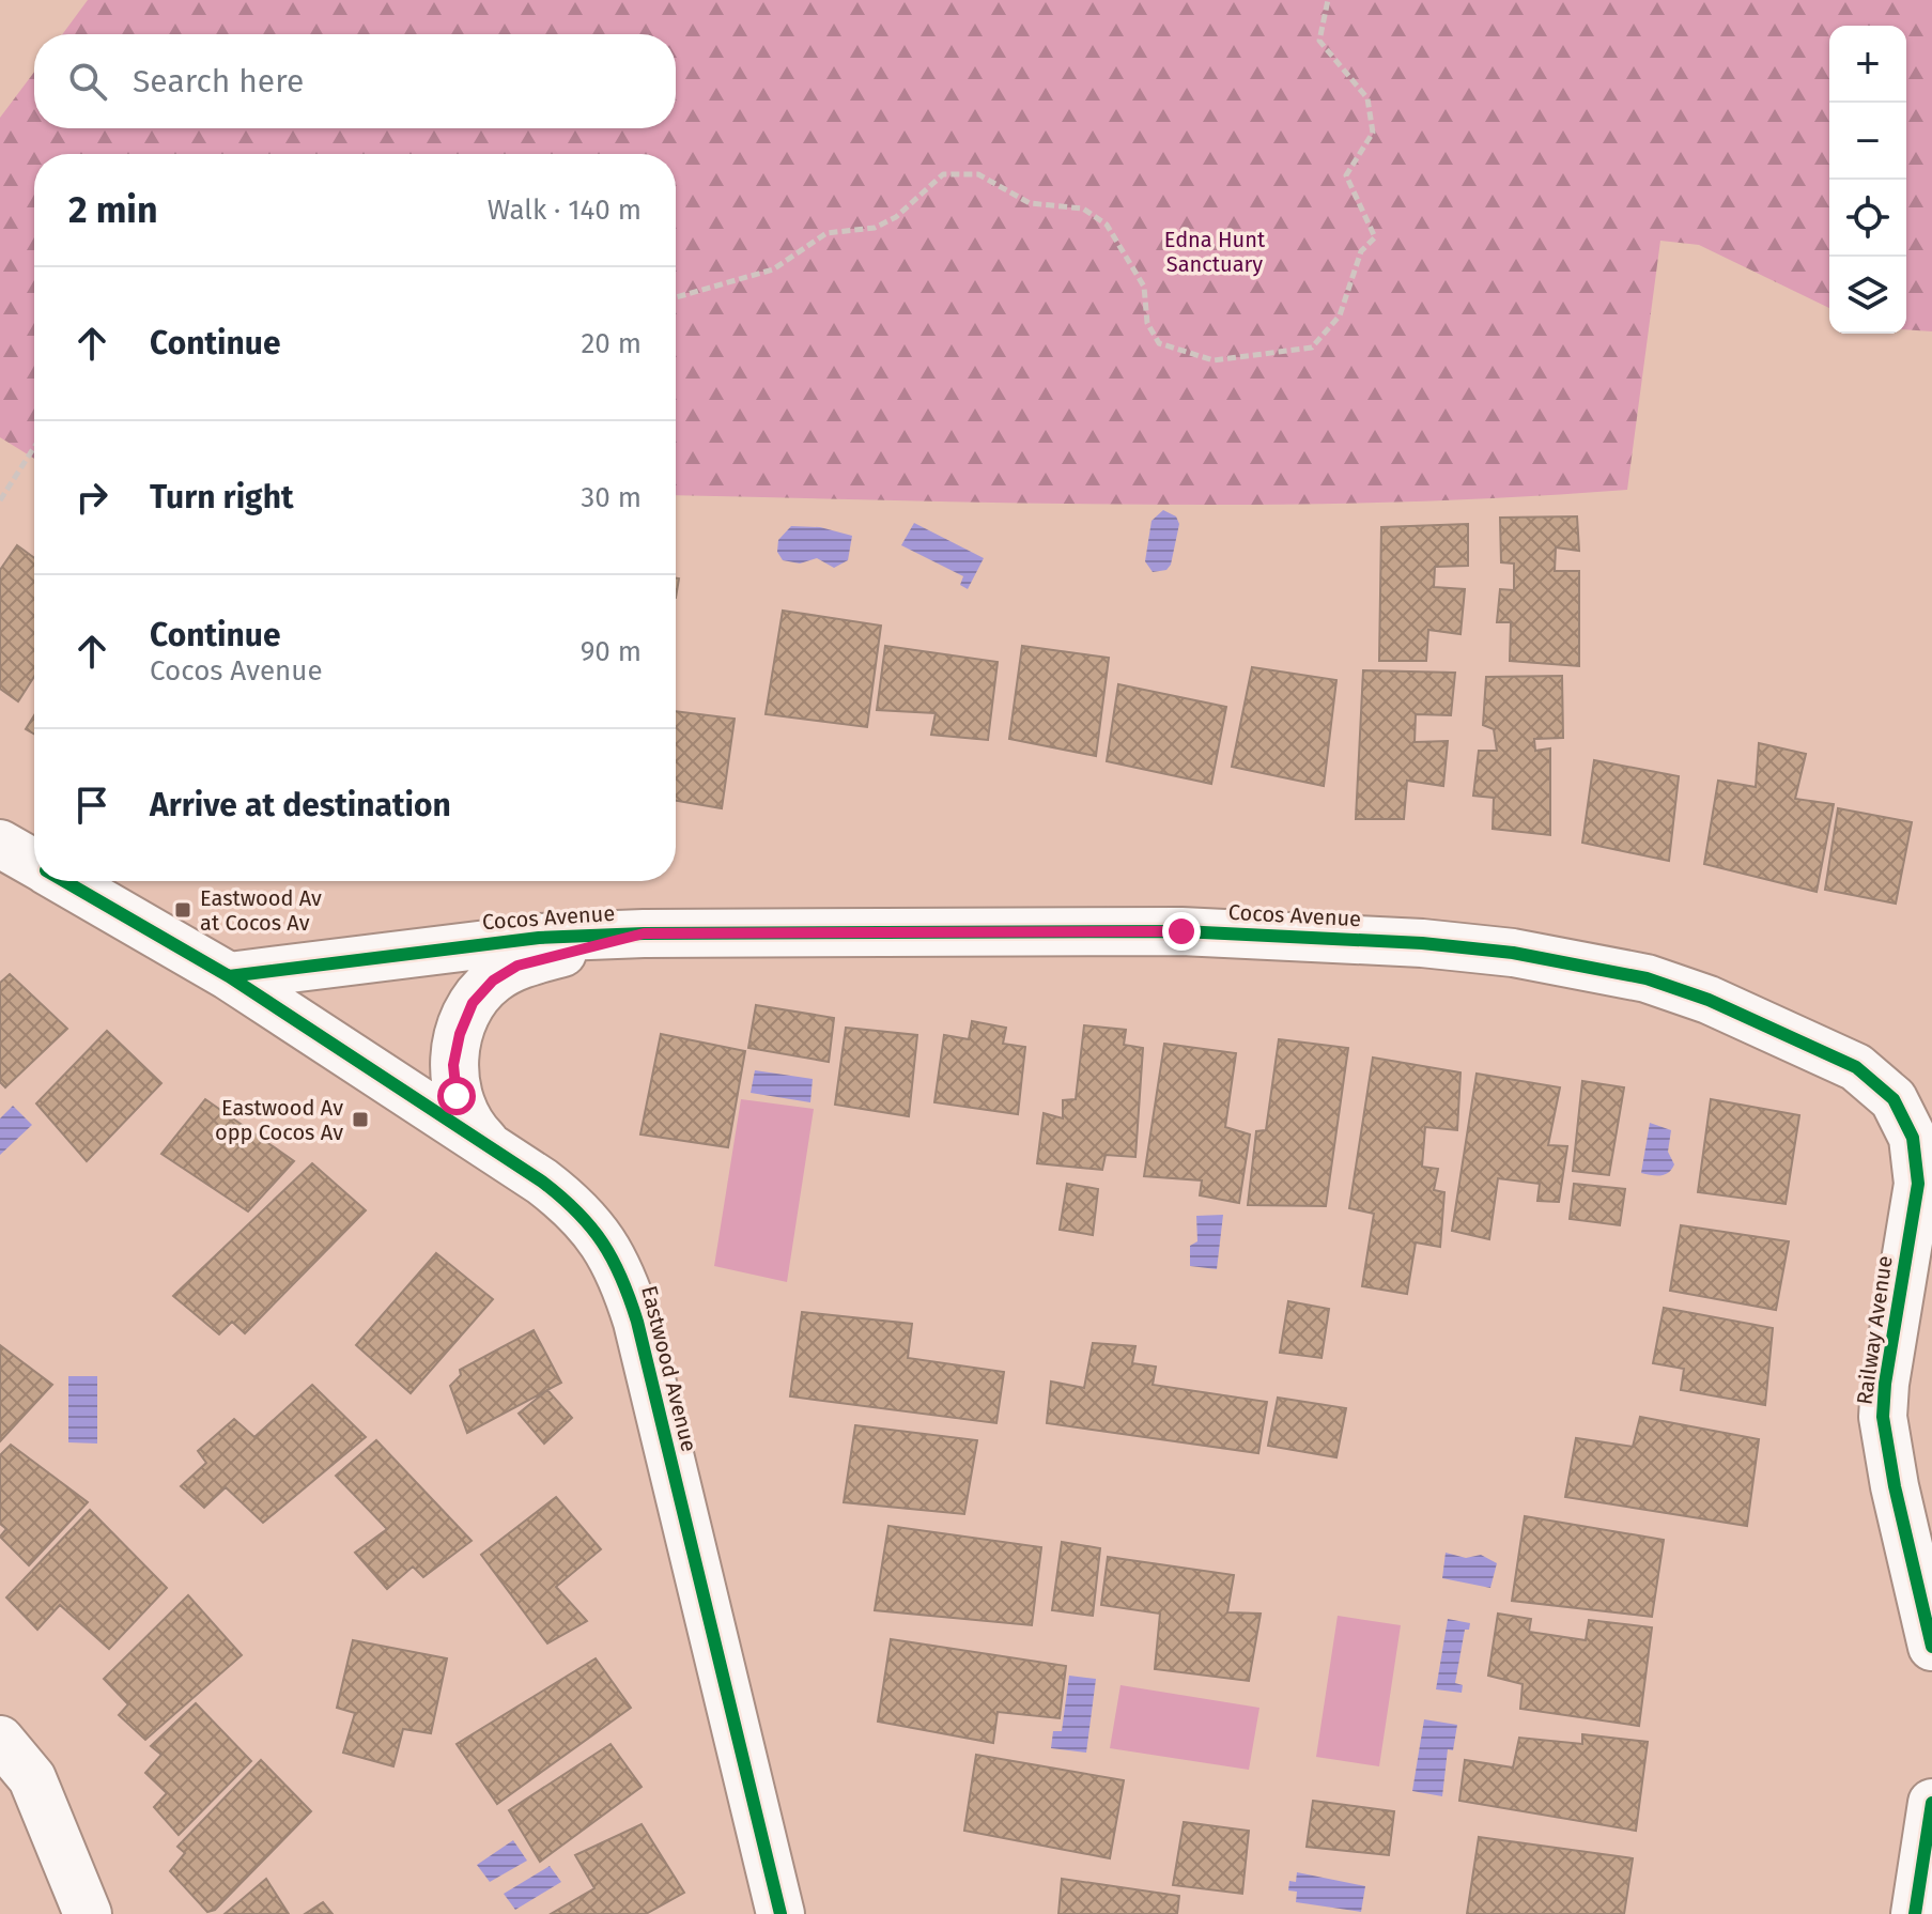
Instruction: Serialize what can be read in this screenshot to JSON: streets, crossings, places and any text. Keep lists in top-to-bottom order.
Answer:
{
  "streets": {
    "street": ["Cocos Avenue", "Railway Avenue", "Eastwood Avenue"]
  },
  "crossings": [
    ["Cocos Avenue", "Railway Avenue"],
    ["Cocos Avenue", "Eastwood Avenue"]
  ],
  "parks": ["Edna Hunt Sanctuary"],
  "places": {
    "transit": ["Eastwood Av at Cocos Av", "Eastwood Av opp Cocos Av"]
  },
  "page": {
    "map_buttons": ["+", "−"],
    "search": "Search here",
    "heading": ["2 min", "Walk · 140 m"],
    "list": [
      ["Continue", "20 m"],
      ["Turn right", "30 m"],
      ["Continue", "Cocos Avenue", "90 m"],
      "Arrive at destination"
    ]
  }
}
